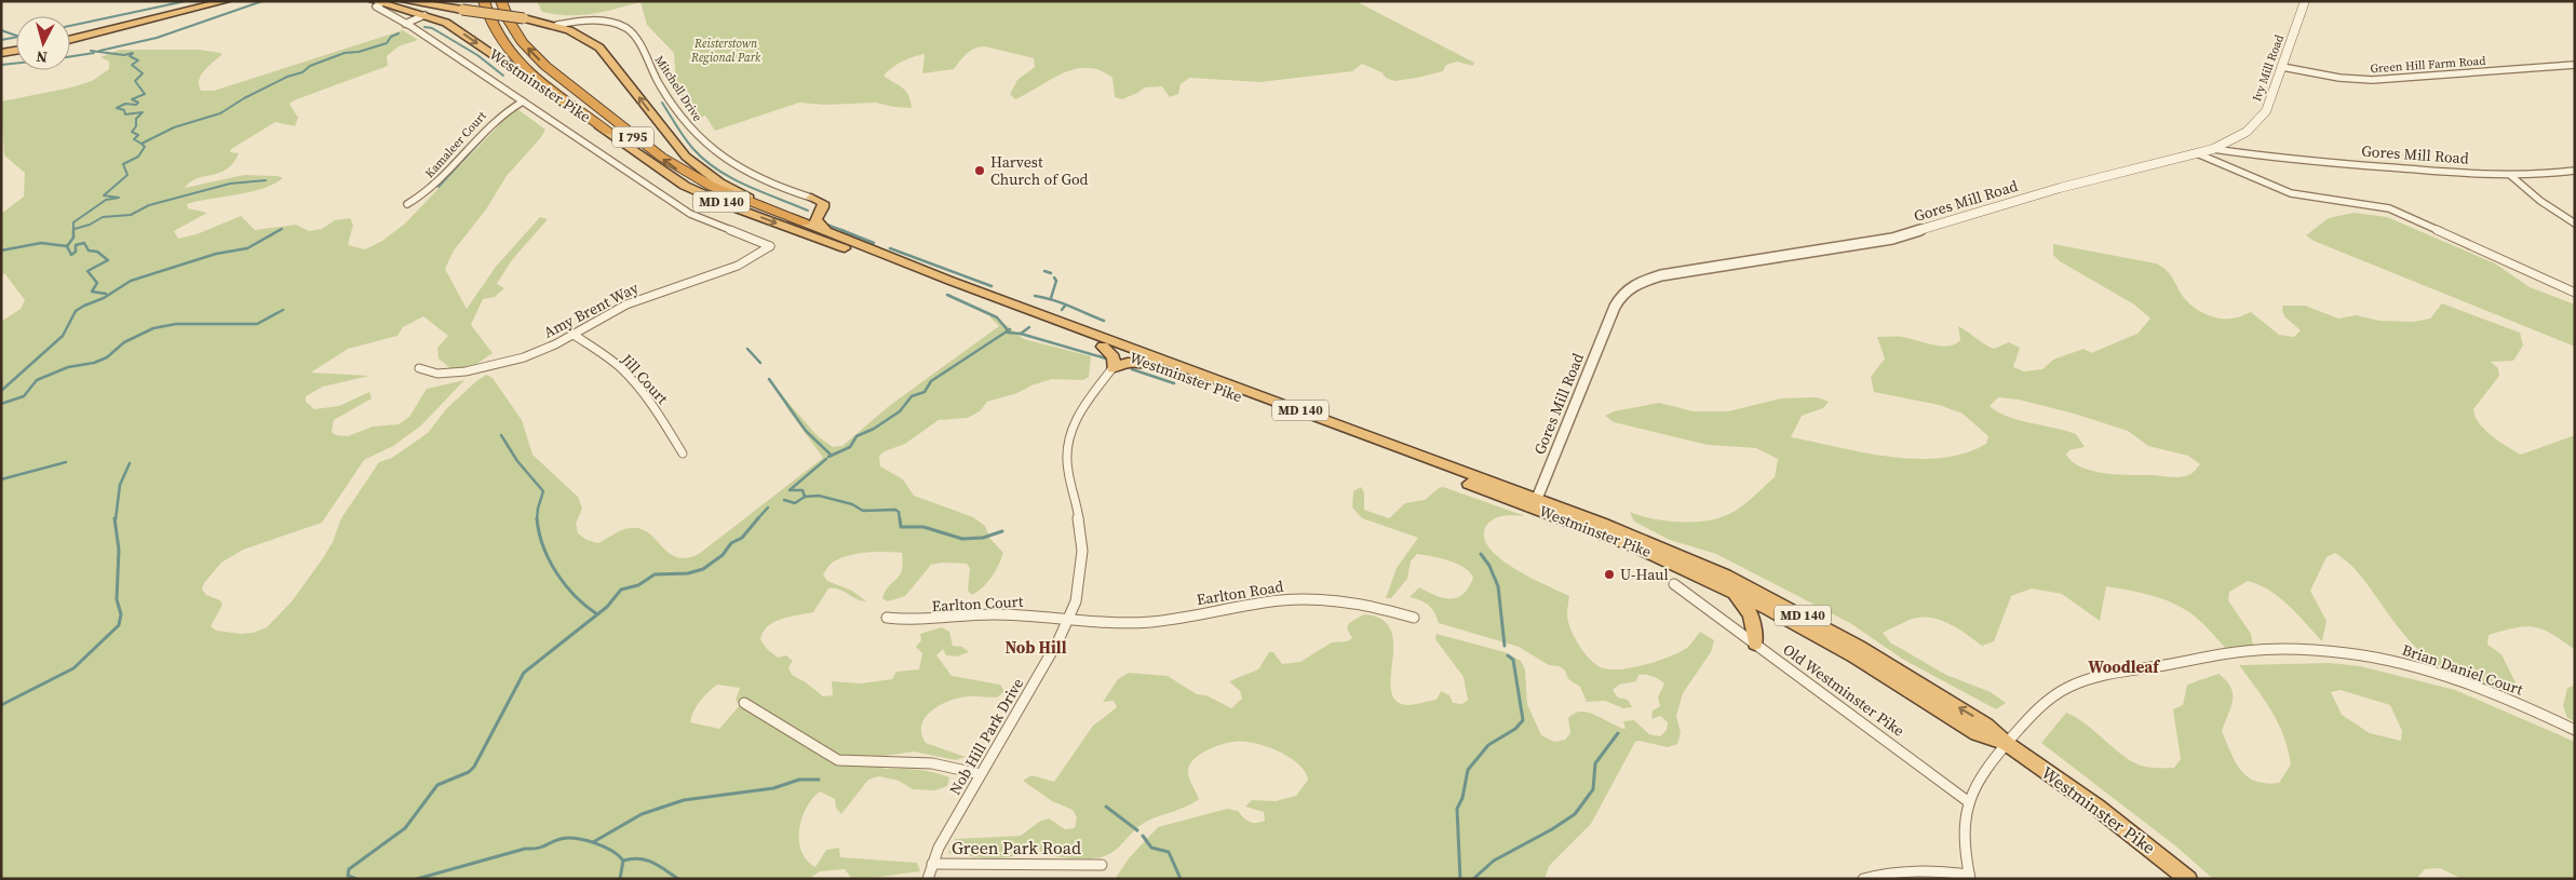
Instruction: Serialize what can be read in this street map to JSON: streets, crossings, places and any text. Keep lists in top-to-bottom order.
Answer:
{
  "streets": {
    "highway": ["Westminster Pike", "I 795", "MD 140"],
    "street": [
      "Green Hill Farm Road",
      "Ivy Mill Road",
      "Mitchell Drive",
      "Kamaleer Court",
      "Gores Mill Road",
      "Amy Brent Way",
      "Jill Court",
      "Earlton Road",
      "Earlton Court",
      "Brian Daniel Court",
      "Old Westminster Pike",
      "Nob Hill Park Drive",
      "Green Park Road"
    ]
  },
  "crossings": [
    ["Green Hill Farm Road", "Ivy Mill Road"],
    ["Ivy Mill Road", "Gores Mill Road"],
    ["Westminster Pike", "Mitchell Drive"],
    ["Westminster Pike", "I 795"],
    ["Westminster Pike", "Gores Mill Road"],
    ["Westminster Pike", "Brian Daniel Court"],
    ["Kamaleer Court", "Amy Brent Way"],
    ["Amy Brent Way", "Jill Court"],
    ["Earlton Road", "Earlton Court"],
    ["Earlton Road", "Nob Hill Park Drive"],
    ["Earlton Court", "Nob Hill Park Drive"],
    ["Brian Daniel Court", "Old Westminster Pike"],
    ["Nob Hill Park Drive", "Green Park Road"]
  ],
  "districts": ["Nob Hill", "Woodleaf"],
  "parks": ["Reisterstown Regional Park"],
  "places": ["Harvest Church of God", "U-Haul"],
  "north": "bottom"
}
